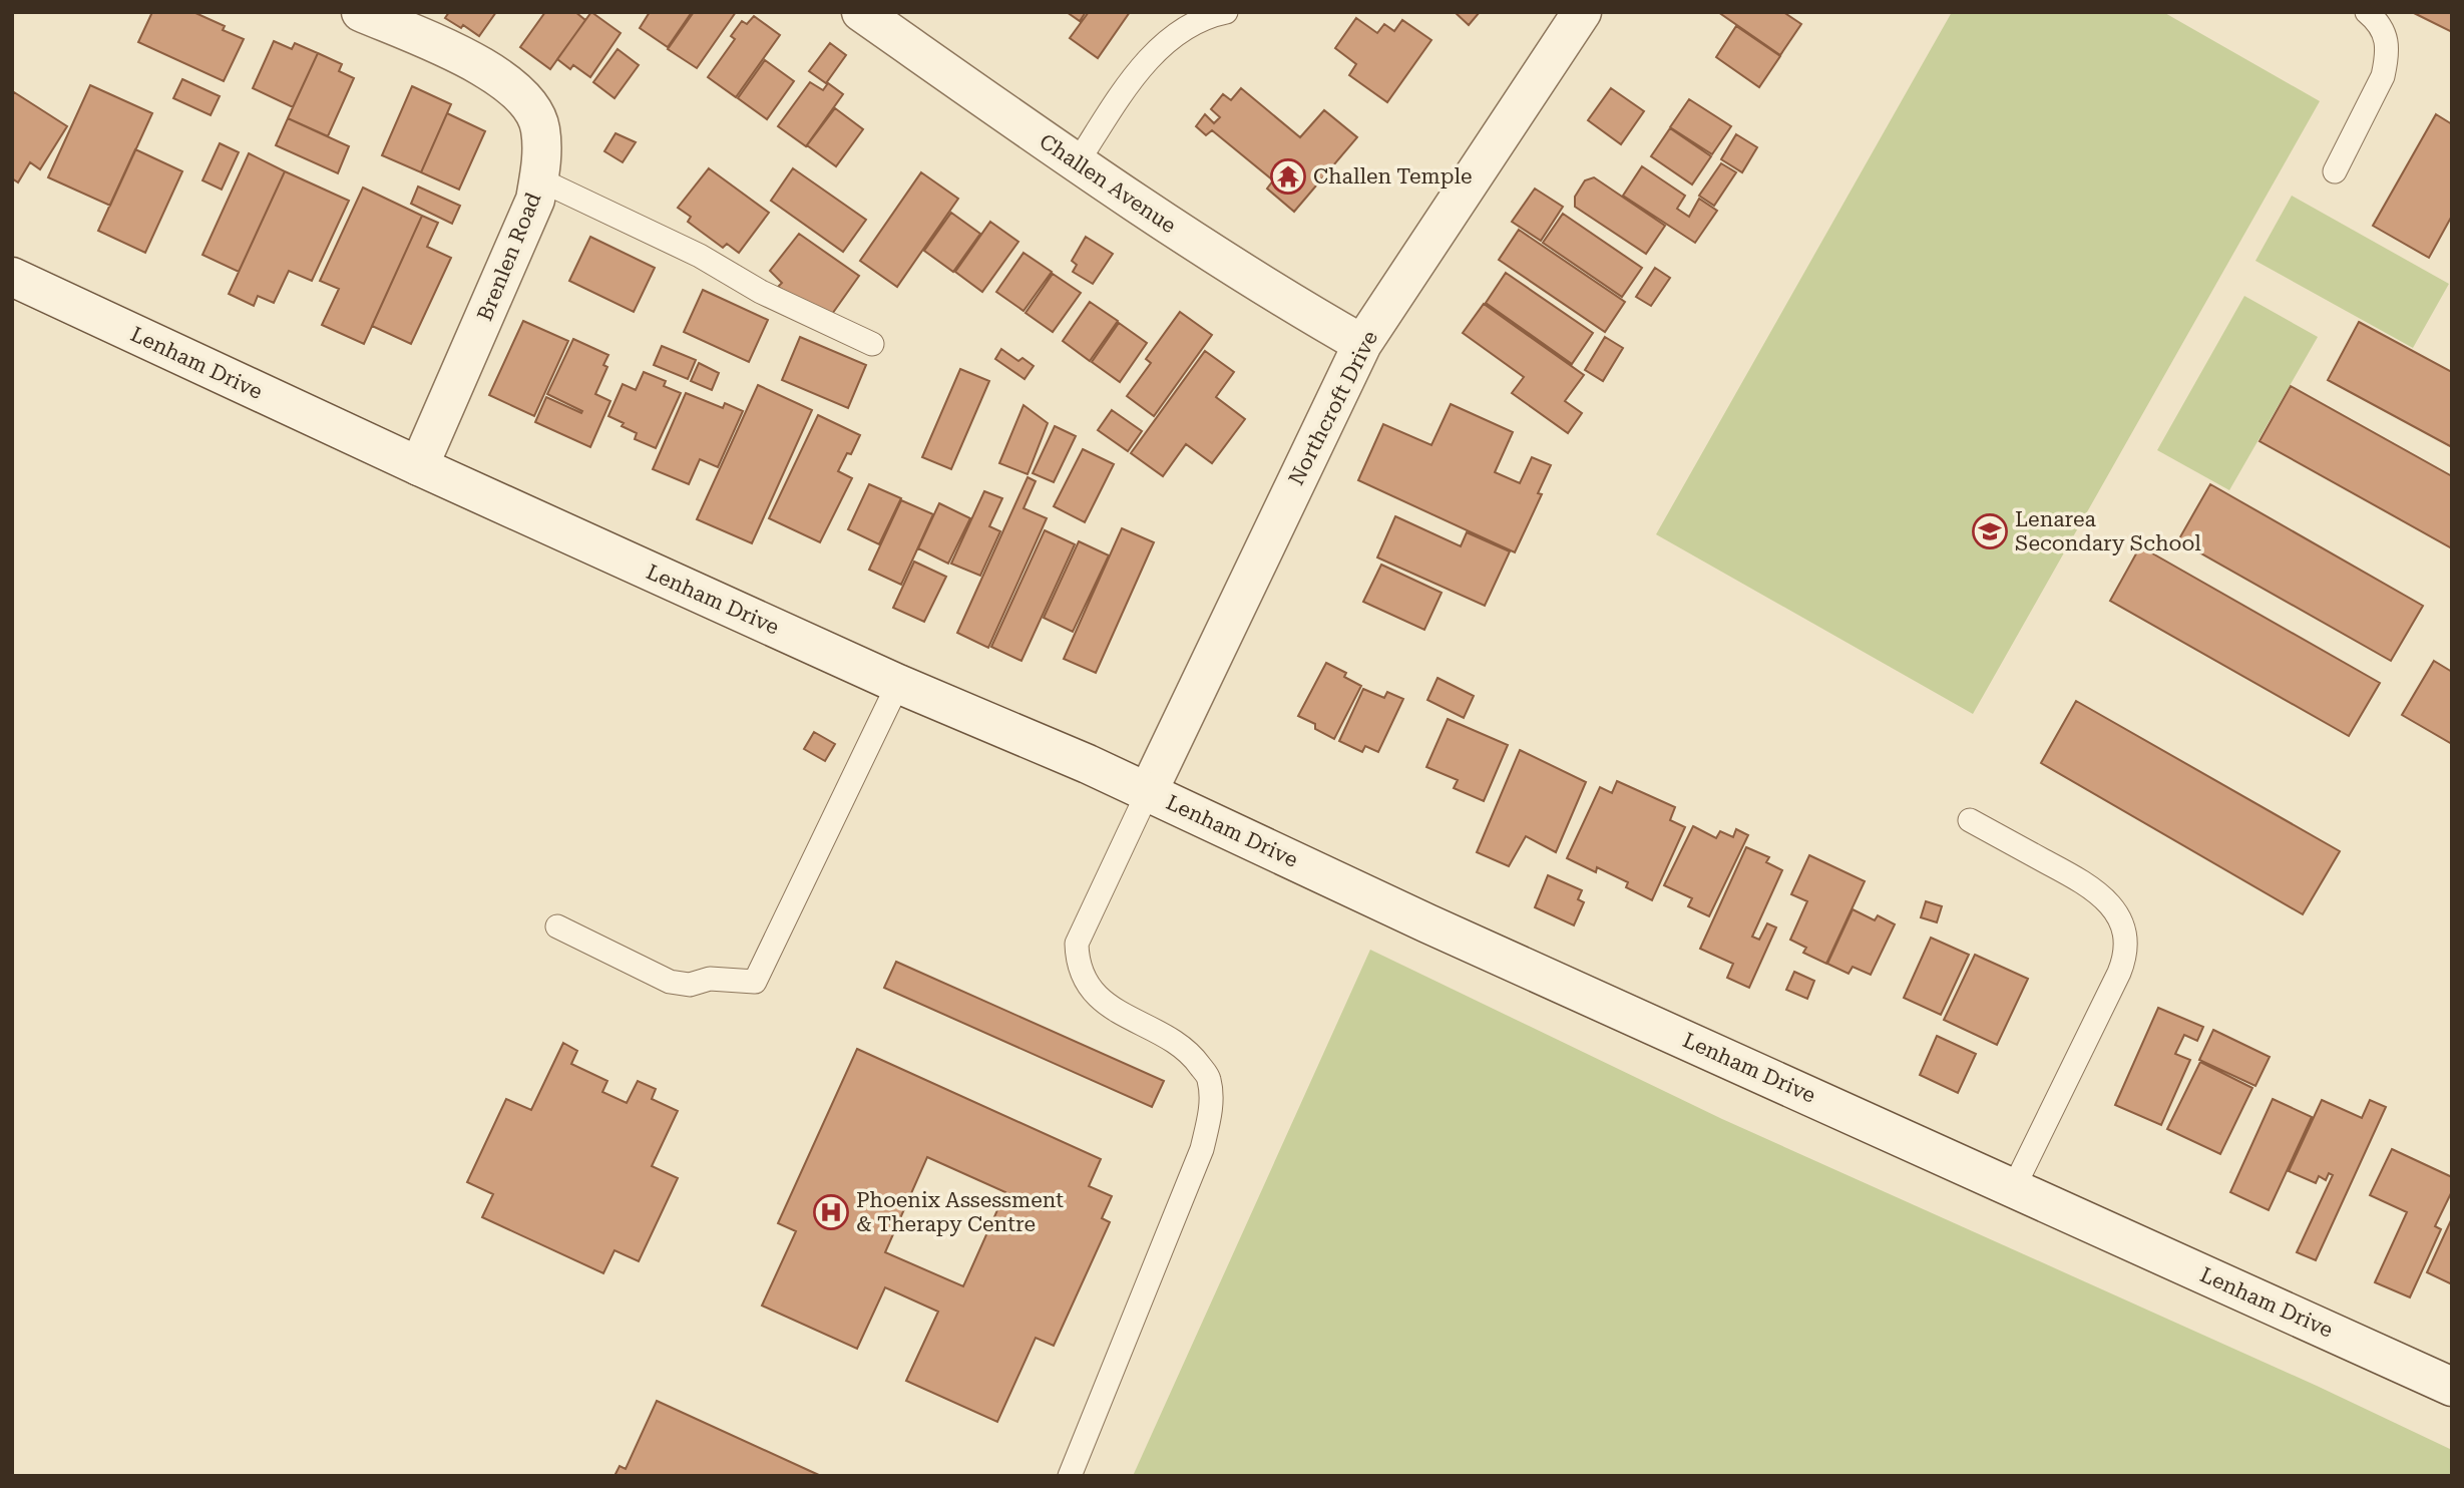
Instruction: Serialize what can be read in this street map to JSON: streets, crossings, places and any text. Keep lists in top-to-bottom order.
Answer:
{
  "streets": {
    "street": [
      "Challen Avenue",
      "Brenlen Road",
      "Lenham Drive",
      "Northcroft Drive"
    ]
  },
  "crossings": [
    ["Challen Avenue", "Northcroft Drive"],
    ["Brenlen Road", "Lenham Drive"],
    ["Lenham Drive", "Northcroft Drive"]
  ],
  "places": {
    "temple": ["Challen Temple"],
    "school or university": ["Lenarea Secondary School"],
    "hospital": ["Phoenix Assessment & Therapy Centre"]
  }
}
